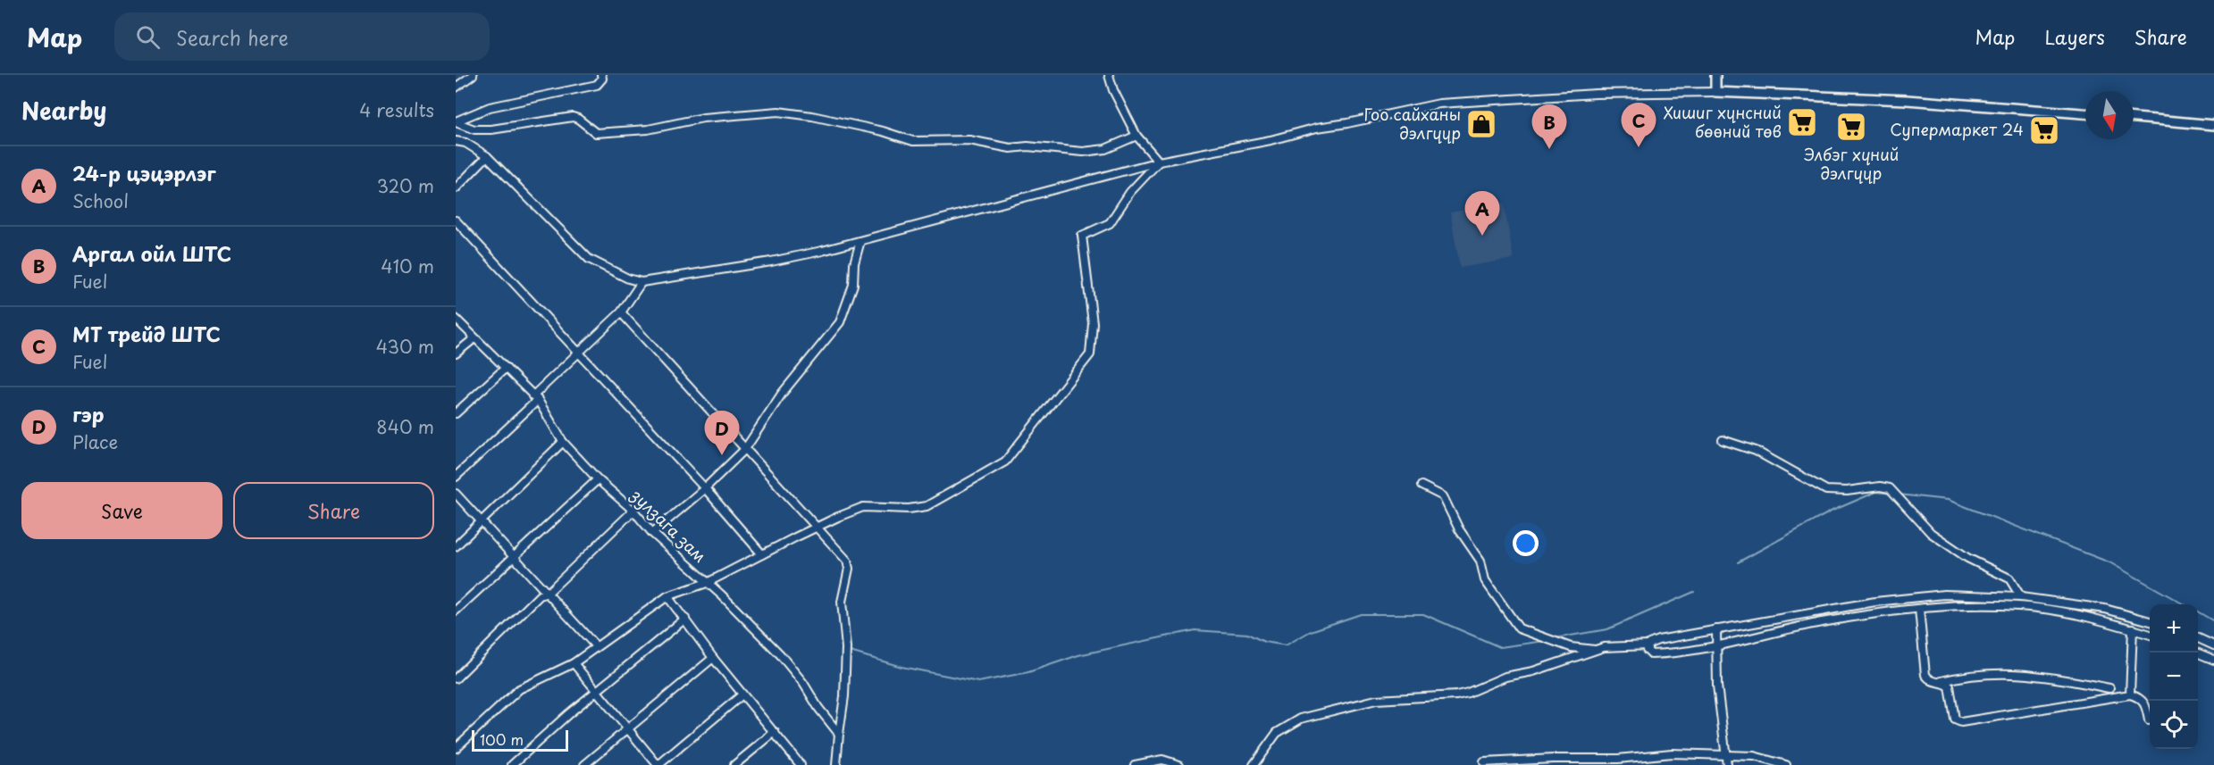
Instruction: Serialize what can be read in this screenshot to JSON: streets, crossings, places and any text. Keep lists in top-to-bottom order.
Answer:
{
  "streets": {
    "street": ["зулзага зам"]
  },
  "places": {
    "supermarket": ["Хишиг хүнсний бөөний төв", "Элбэг хүний дэлгүүр", "Супермаркет 24"],
    "shop": ["Гоо сайханы дэлгүүр"]
  },
  "scale_bar": "100 m",
  "north": "bottom",
  "page": {
    "header": "Map",
    "search": "Search here",
    "nav": ["Map", "Layers", "Share"],
    "heading": ["Nearby", "4 results"],
    "pins": [
      "C",
      "B",
      "A",
      "D"
    ],
    "list": [
      {
        "mark": "A",
        "name": "24-р цэцэрлэг",
        "note": "School",
        "value": "320 m"
      },
      {
        "mark": "B",
        "name": "Аргал ойл ШТС",
        "note": "Fuel",
        "value": "410 m"
      },
      {
        "mark": "C",
        "name": "МТ трейд ШТС",
        "note": "Fuel",
        "value": "430 m"
      },
      {
        "mark": "D",
        "name": "гэр",
        "note": "Place",
        "value": "840 m"
      }
    ],
    "buttons": ["Save", "Share"],
    "map_buttons": ["+", "−"],
    "scale": "100 m"
  }
}
